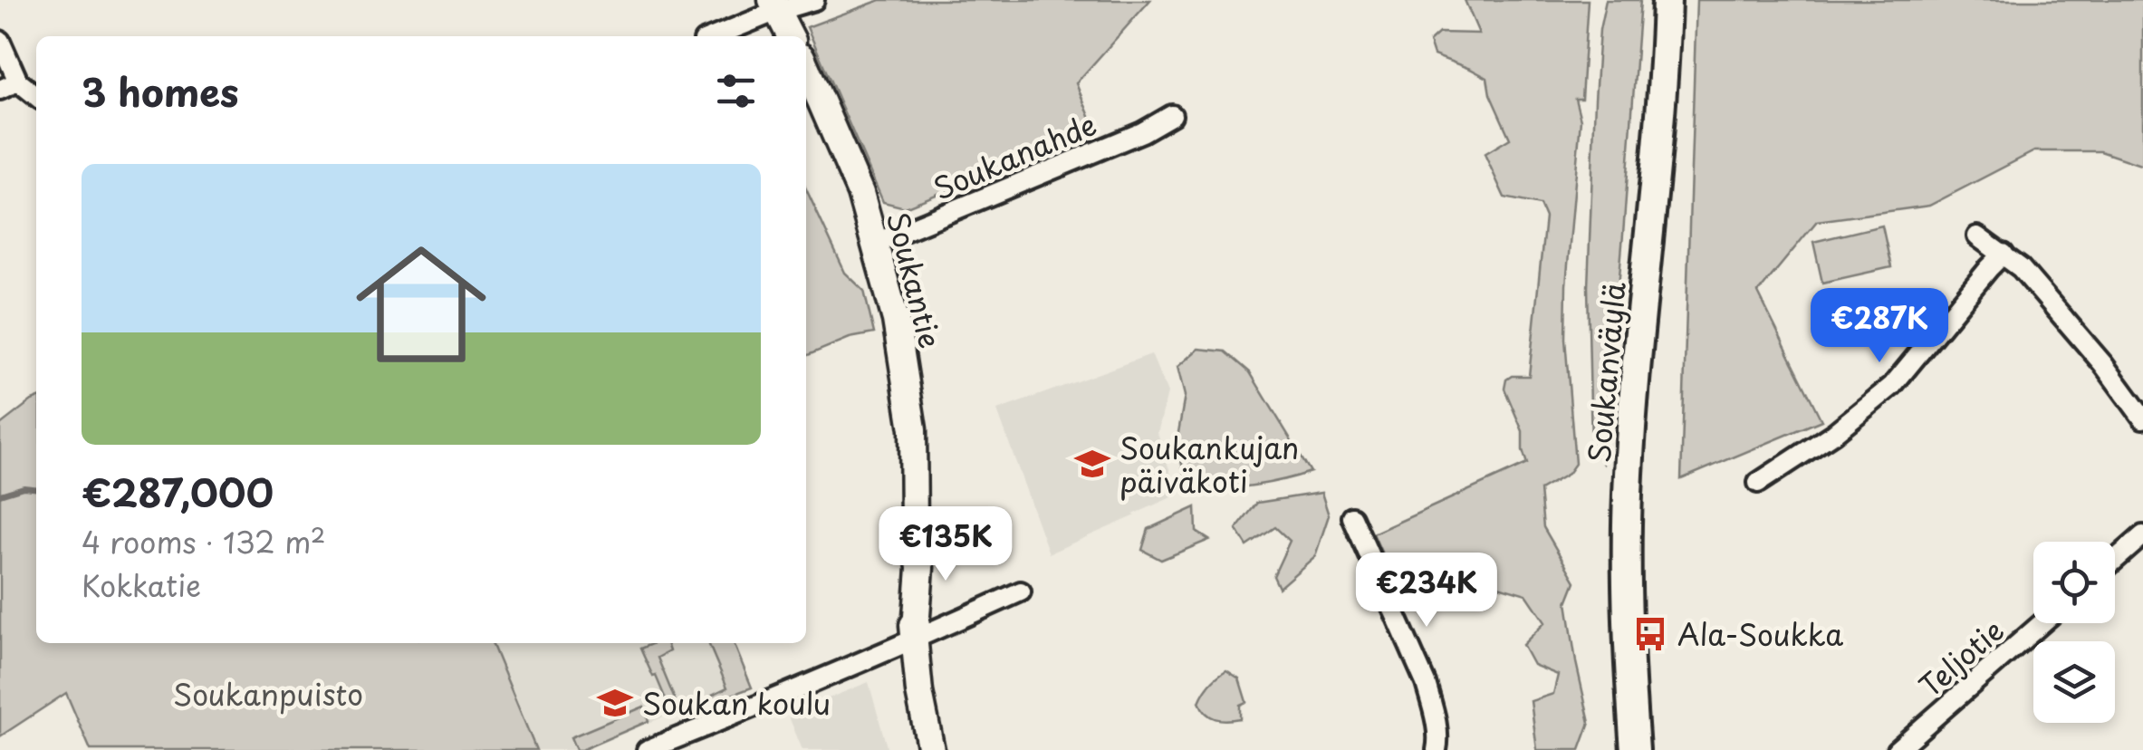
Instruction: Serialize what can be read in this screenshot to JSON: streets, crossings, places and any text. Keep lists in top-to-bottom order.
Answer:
{
  "streets": {
    "main road": ["Soukanväylä"],
    "street": ["Soukanahde", "Soukantie", "Teljotie"]
  },
  "crossings": [
    ["Soukanahde", "Soukantie"]
  ],
  "parks": ["Soukanpuisto"],
  "places": {
    "school or university": ["Soukankujan päiväkoti", "Soukan koulu"],
    "bus stop": ["Ala-Soukka"]
  },
  "page": {
    "heading": "3 homes",
    "list": [
      {
        "name": "€287,000",
        "note": "4 rooms · 132 m² · Kokkatie"
      }
    ],
    "price": ["€287K", "€135K", "€234K"]
  }
}
